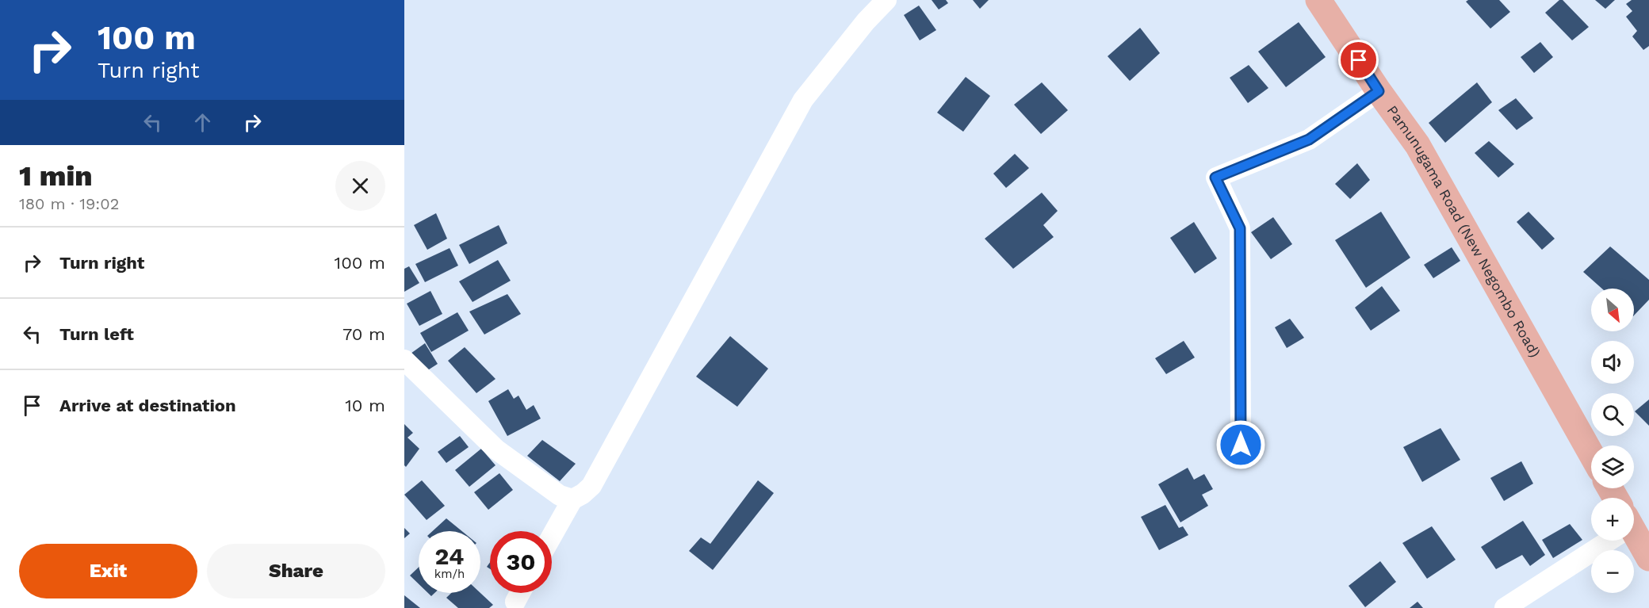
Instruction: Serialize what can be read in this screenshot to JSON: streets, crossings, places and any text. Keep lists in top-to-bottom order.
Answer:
{
  "streets": {
    "main road": ["Pamunugama Road (New Negombo Road)"]
  },
  "north": "bottom right",
  "page": {
    "turn": ["100 m", "Turn right"],
    "heading": ["1 min", "180 m · 19:02"],
    "list": [
      {
        "name": "Turn right",
        "value": "100 m"
      },
      {
        "name": "Turn left",
        "value": "70 m"
      },
      {
        "name": "Arrive at destination",
        "value": "10 m"
      }
    ],
    "map_buttons": ["+", "−"],
    "speed": "24 km/h",
    "limit": "30",
    "buttons": ["Exit", "Share"]
  }
}
